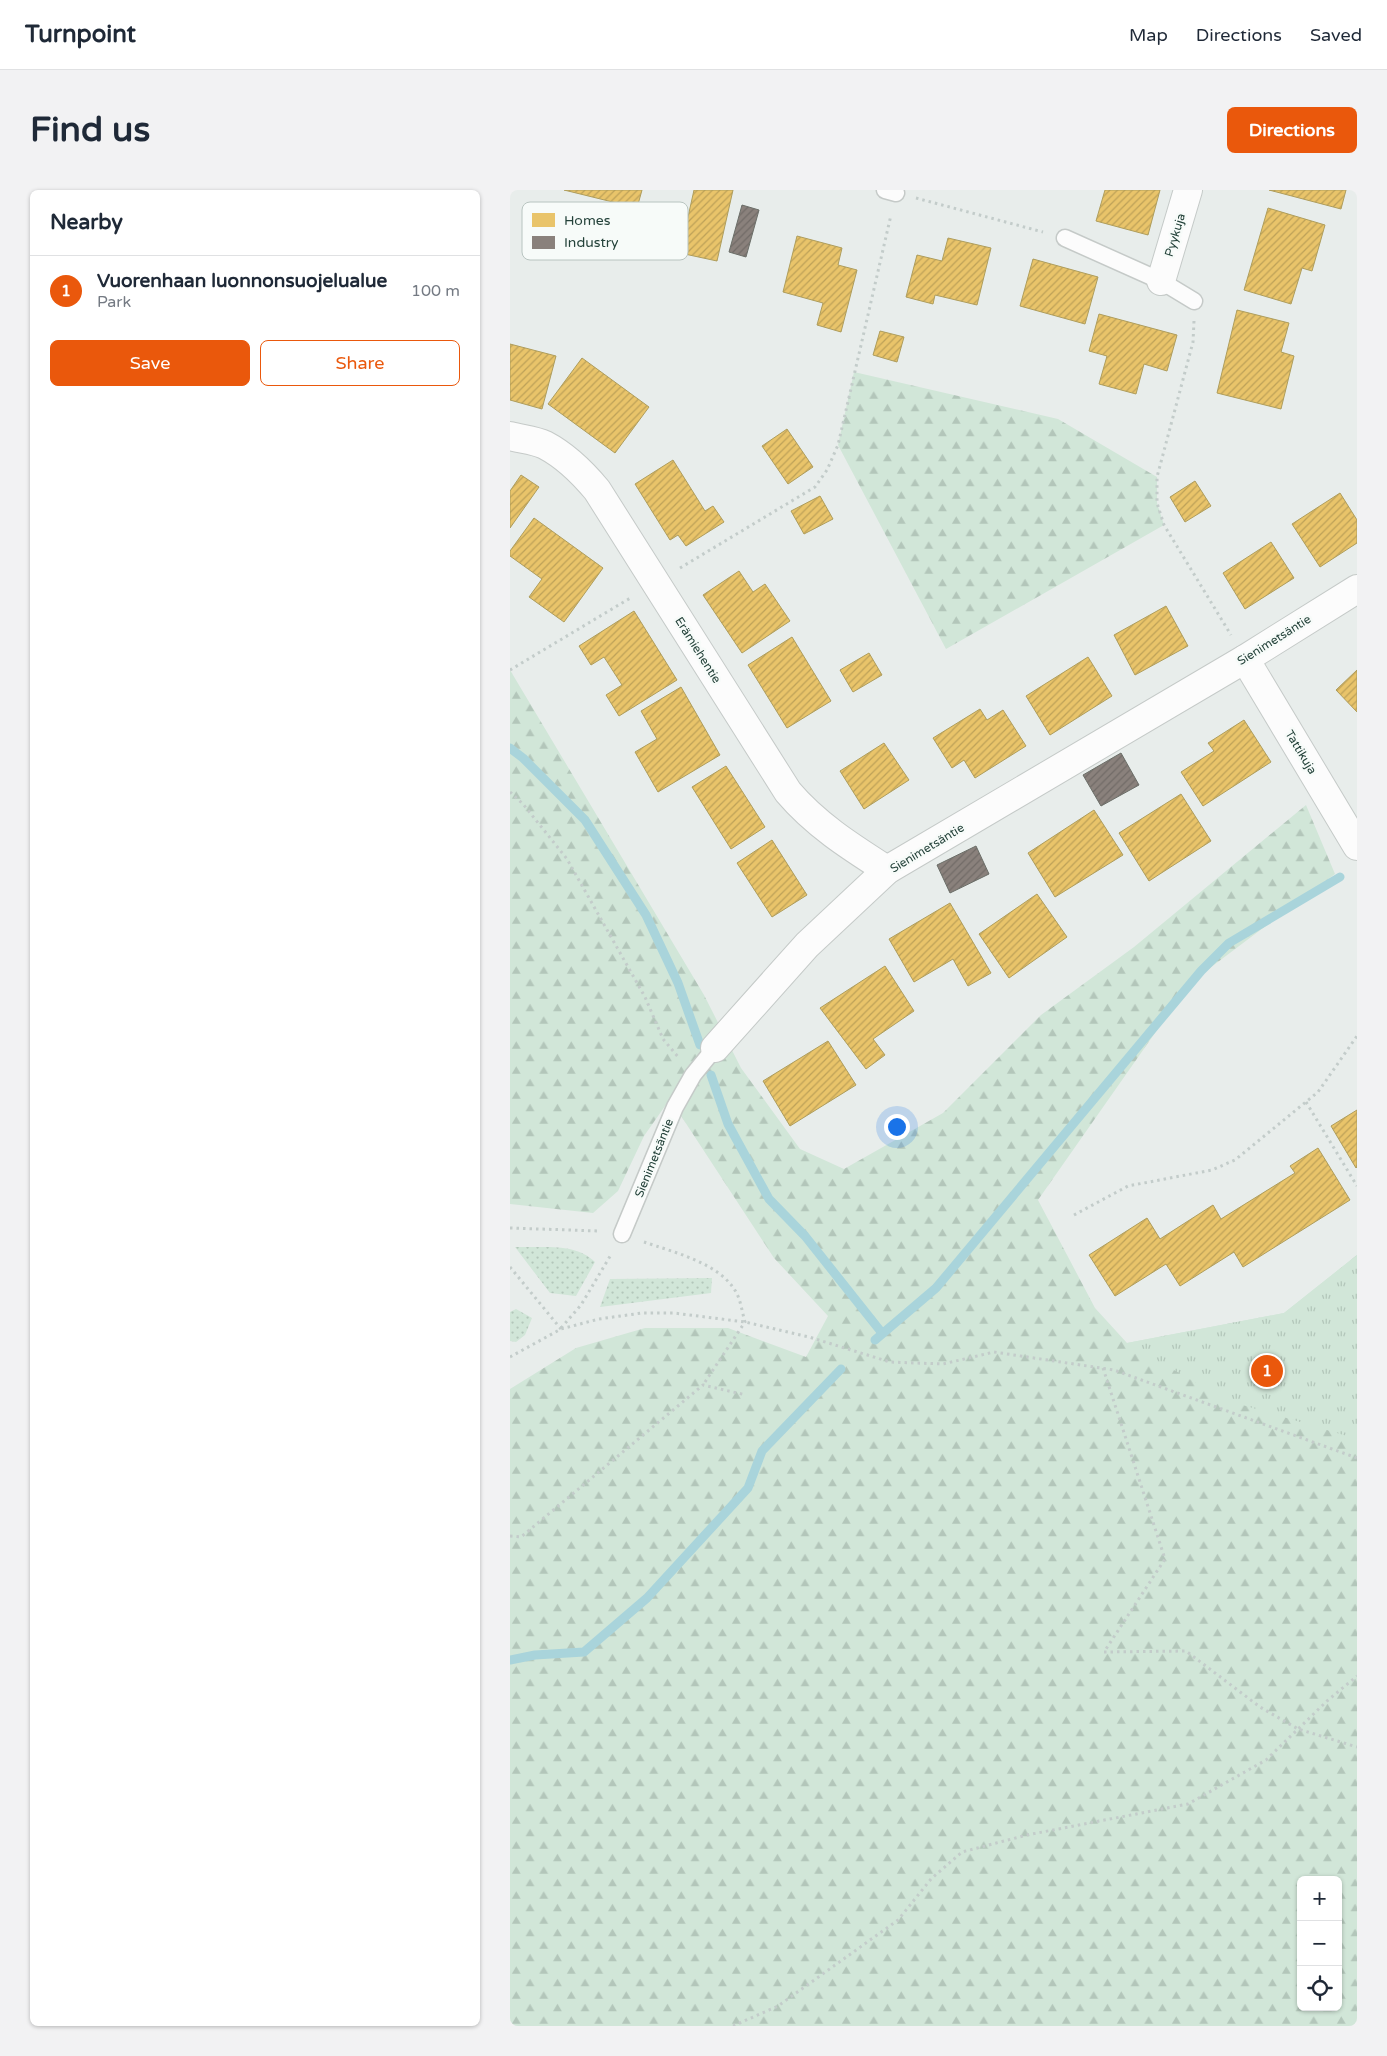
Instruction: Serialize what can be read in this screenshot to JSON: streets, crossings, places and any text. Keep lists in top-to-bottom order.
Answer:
{
  "streets": {
    "street": [
      "Pyykuja",
      "Sienimetsäntie",
      "Erämiehentie",
      "Tattikuja"
    ]
  },
  "crossings": [
    ["Sienimetsäntie", "Erämiehentie"],
    ["Sienimetsäntie", "Tattikuja"]
  ],
  "legend": ["Homes", "Industry"],
  "page": {
    "header": "Turnpoint",
    "nav": ["Map", "Directions", "Saved"],
    "buttons": [
      "Directions",
      ["Save", "Share"]
    ],
    "title": "Find us",
    "heading": "Nearby",
    "list": [
      {
        "mark": "1",
        "name": "Vuorenhaan luonnonsuojelualue",
        "note": "Park",
        "value": "100 m"
      }
    ],
    "pins": "1",
    "map_buttons": ["+", "−"]
  }
}
